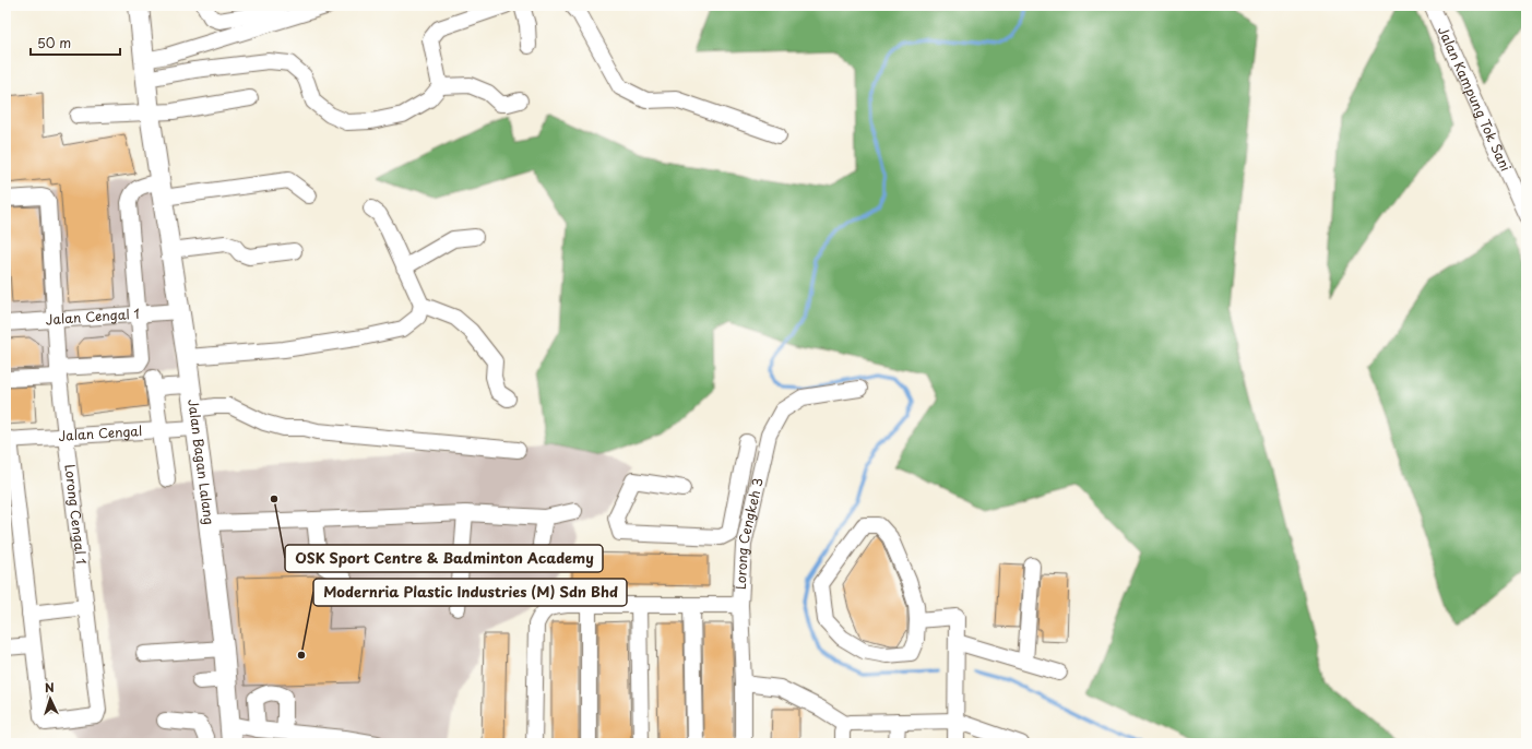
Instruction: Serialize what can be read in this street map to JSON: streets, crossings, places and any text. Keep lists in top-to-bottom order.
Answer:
{
  "streets": {
    "main road": ["Jalan Bagan Lalang"],
    "street": [
      "Jalan Kampung Tok Sani",
      "Jalan Cengal 1",
      "Jalan Cengal",
      "Lorong Cengal 1",
      "Lorong Cengkeh 3"
    ]
  },
  "crossings": [
    ["Jalan Cengal 1", "Jalan Bagan Lalang"],
    ["Jalan Cengal 1", "Lorong Cengal 1"],
    ["Jalan Cengal", "Jalan Bagan Lalang"],
    ["Jalan Cengal", "Lorong Cengal 1"]
  ],
  "places": ["OSK Sport Centre & Badminton Academy", "Modernria Plastic Industries (M) Sdn Bhd"],
  "scale_bar": "50 m",
  "north": "top"
}
